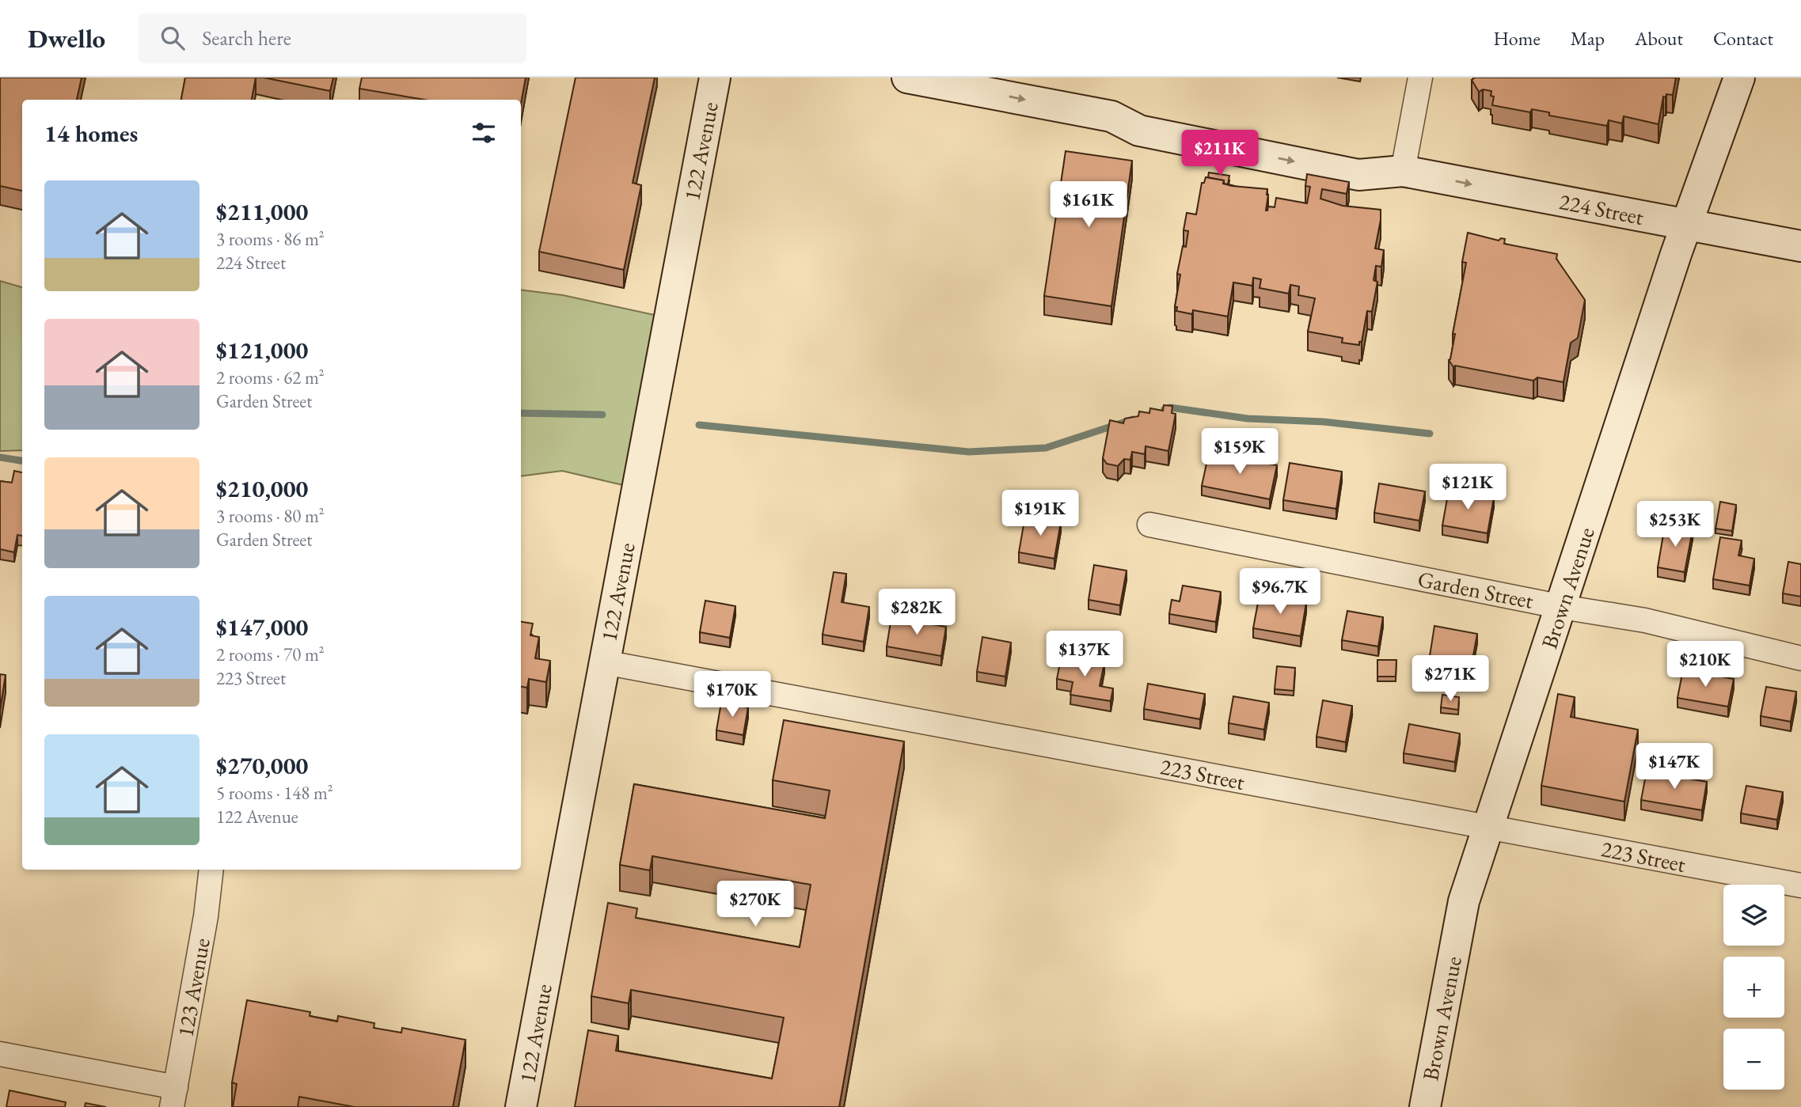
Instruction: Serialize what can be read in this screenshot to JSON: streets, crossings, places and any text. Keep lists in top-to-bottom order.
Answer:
{
  "streets": {
    "street": [
      "122 Avenue",
      "224 Street",
      "Brown Avenue",
      "Garden Street",
      "223 Street",
      "123 Avenue"
    ]
  },
  "crossings": [
    ["122 Avenue", "223 Street"],
    ["224 Street", "Brown Avenue"],
    ["Brown Avenue", "Garden Street"],
    ["Brown Avenue", "223 Street"]
  ],
  "one_way": ["224 Street"],
  "page": {
    "header": "Dwello",
    "search": "Search here",
    "nav": [
      "Home",
      "Map",
      "About",
      "Contact"
    ],
    "heading": "14 homes",
    "price": [
      "$211K",
      "$161K",
      "$159K",
      "$121K",
      "$191K",
      "$253K",
      "$96.7K",
      "$282K",
      "$137K",
      "$210K",
      "$271K",
      "$170K",
      "$147K",
      "$270K"
    ],
    "list": [
      {
        "name": "$211,000",
        "note": "3 rooms · 86 m² · 224 Street"
      },
      {
        "name": "$121,000",
        "note": "2 rooms · 62 m² · Garden Street"
      },
      {
        "name": "$210,000",
        "note": "3 rooms · 80 m² · Garden Street"
      },
      {
        "name": "$147,000",
        "note": "2 rooms · 70 m² · 223 Street"
      },
      {
        "name": "$270,000",
        "note": "5 rooms · 148 m² · 122 Avenue"
      }
    ],
    "map_buttons": ["+", "−"]
  }
}
